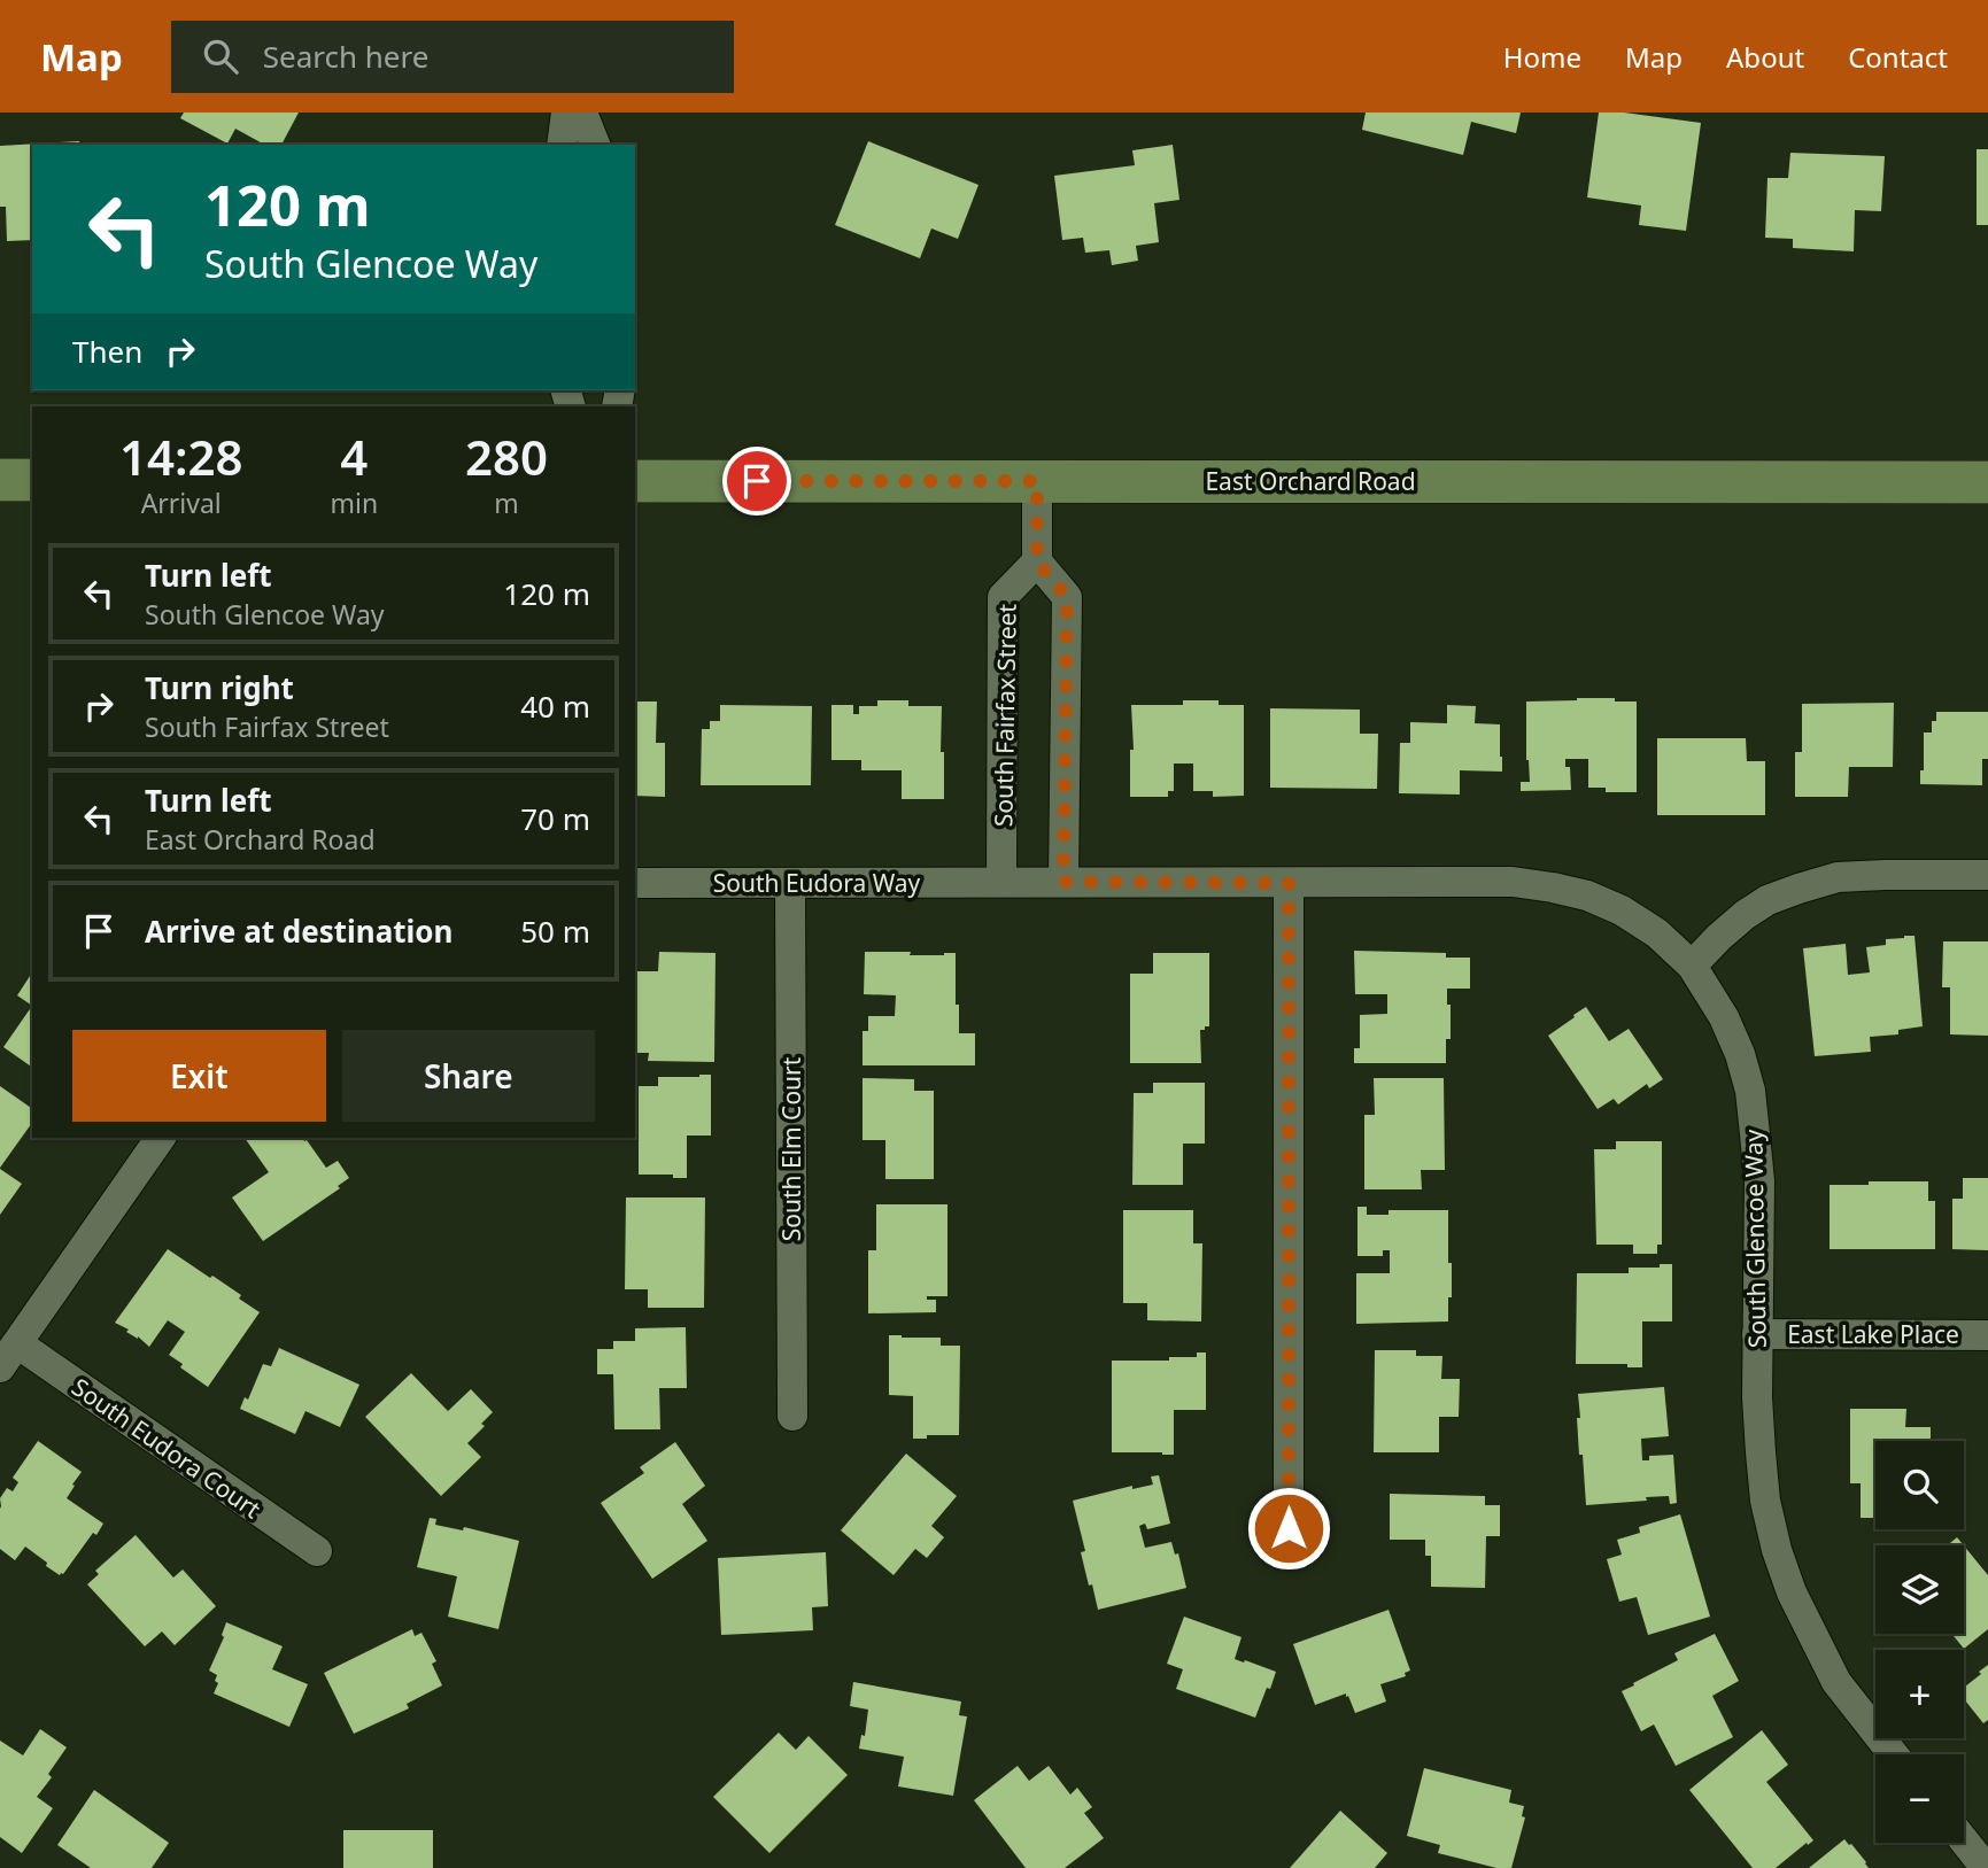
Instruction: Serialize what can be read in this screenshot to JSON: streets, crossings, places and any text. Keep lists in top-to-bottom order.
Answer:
{
  "streets": {
    "street": [
      "East Orchard Road",
      "South Fairfax Street",
      "South Eudora Way",
      "South Elm Court",
      "South Glencoe Way",
      "East Lake Place",
      "South Eudora Court"
    ]
  },
  "crossings": [
    ["South Fairfax Street", "South Eudora Way"],
    ["South Fairfax Street", "South Glencoe Way"],
    ["South Eudora Way", "South Elm Court"],
    ["South Eudora Way", "South Glencoe Way"],
    ["South Glencoe Way", "East Lake Place"]
  ],
  "page": {
    "header": "Map",
    "search": "Search here",
    "nav": [
      "Home",
      "Map",
      "About",
      "Contact"
    ],
    "turn": ["120 m", "South Glencoe Way"],
    "then": "Then",
    "eta": [
      "14:28",
      "Arrival",
      "4",
      "min",
      "280",
      "m"
    ],
    "list": [
      {
        "name": "Turn left",
        "note": "South Glencoe Way",
        "value": "120 m"
      },
      {
        "name": "Turn right",
        "note": "South Fairfax Street",
        "value": "40 m"
      },
      {
        "name": "Turn left",
        "note": "East Orchard Road",
        "value": "70 m"
      },
      {
        "name": "Arrive at destination",
        "value": "50 m"
      }
    ],
    "buttons": ["Exit", "Share"],
    "map_buttons": ["+", "−"]
  }
}
